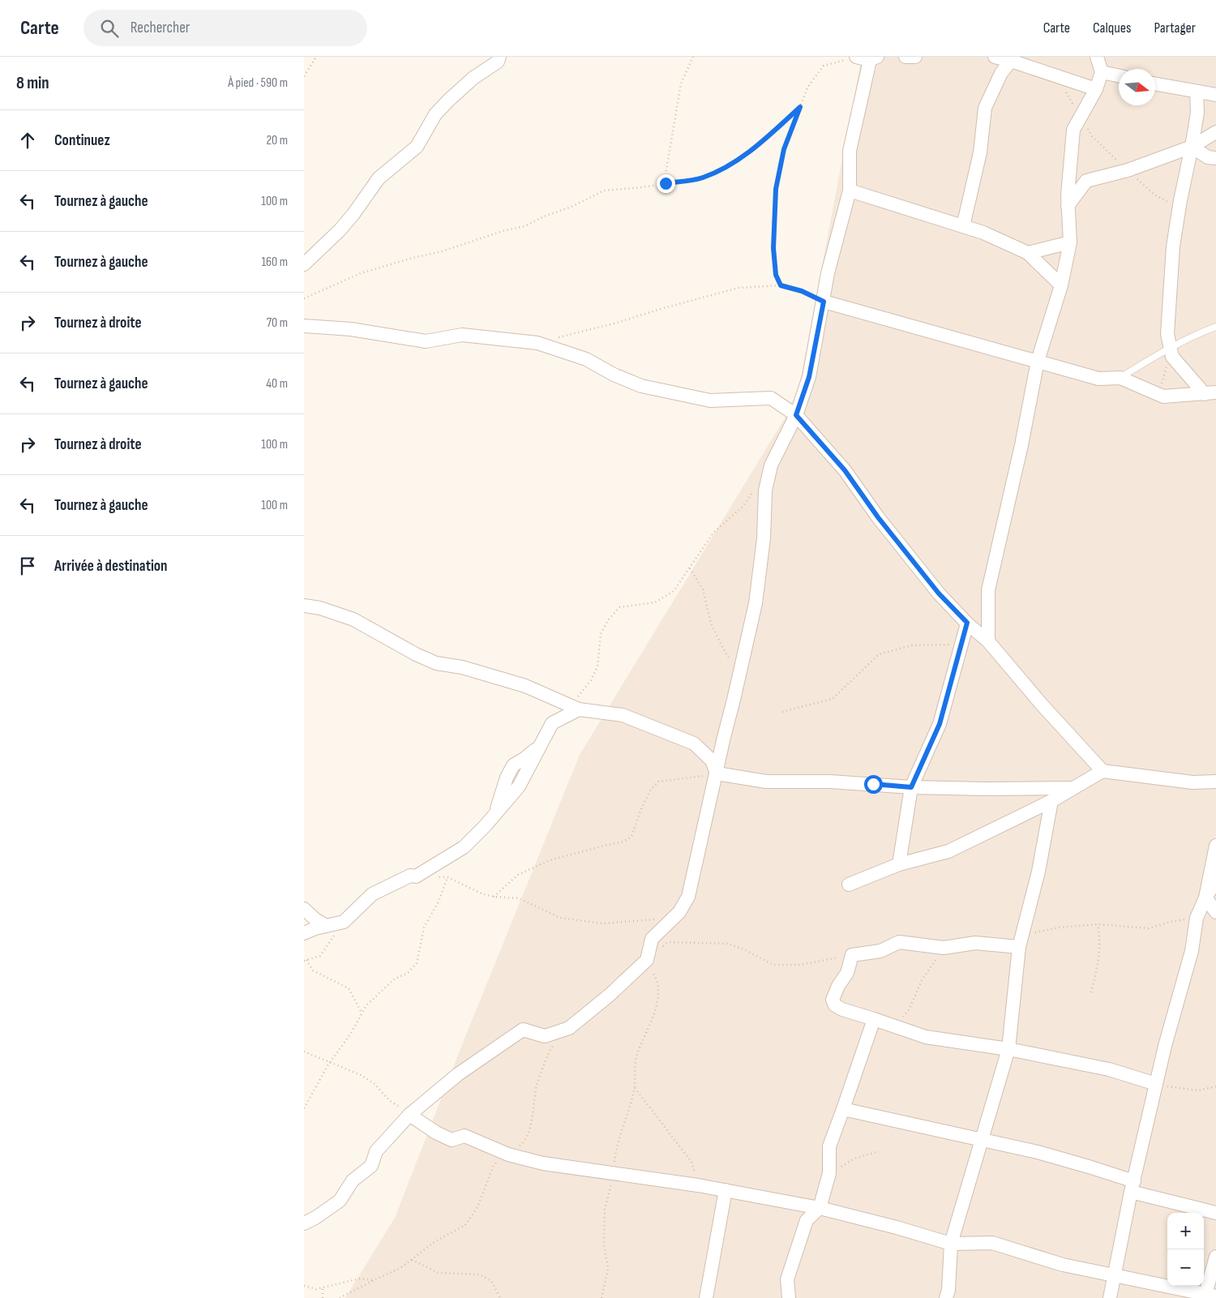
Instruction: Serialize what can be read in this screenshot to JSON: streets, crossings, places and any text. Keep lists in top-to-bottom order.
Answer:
{
  "north": "right",
  "page": {
    "header": "Carte",
    "search": "Rechercher",
    "nav": ["Carte", "Calques", "Partager"],
    "heading": ["8 min", "À pied · 590 m"],
    "list": [
      ["Continuez", "20 m"],
      ["Tournez à gauche", "100 m"],
      ["Tournez à gauche", "160 m"],
      ["Tournez à droite", "70 m"],
      ["Tournez à gauche", "40 m"],
      ["Tournez à droite", "100 m"],
      ["Tournez à gauche", "100 m"],
      "Arrivée à destination"
    ],
    "map_buttons": ["+", "−"]
  }
}
